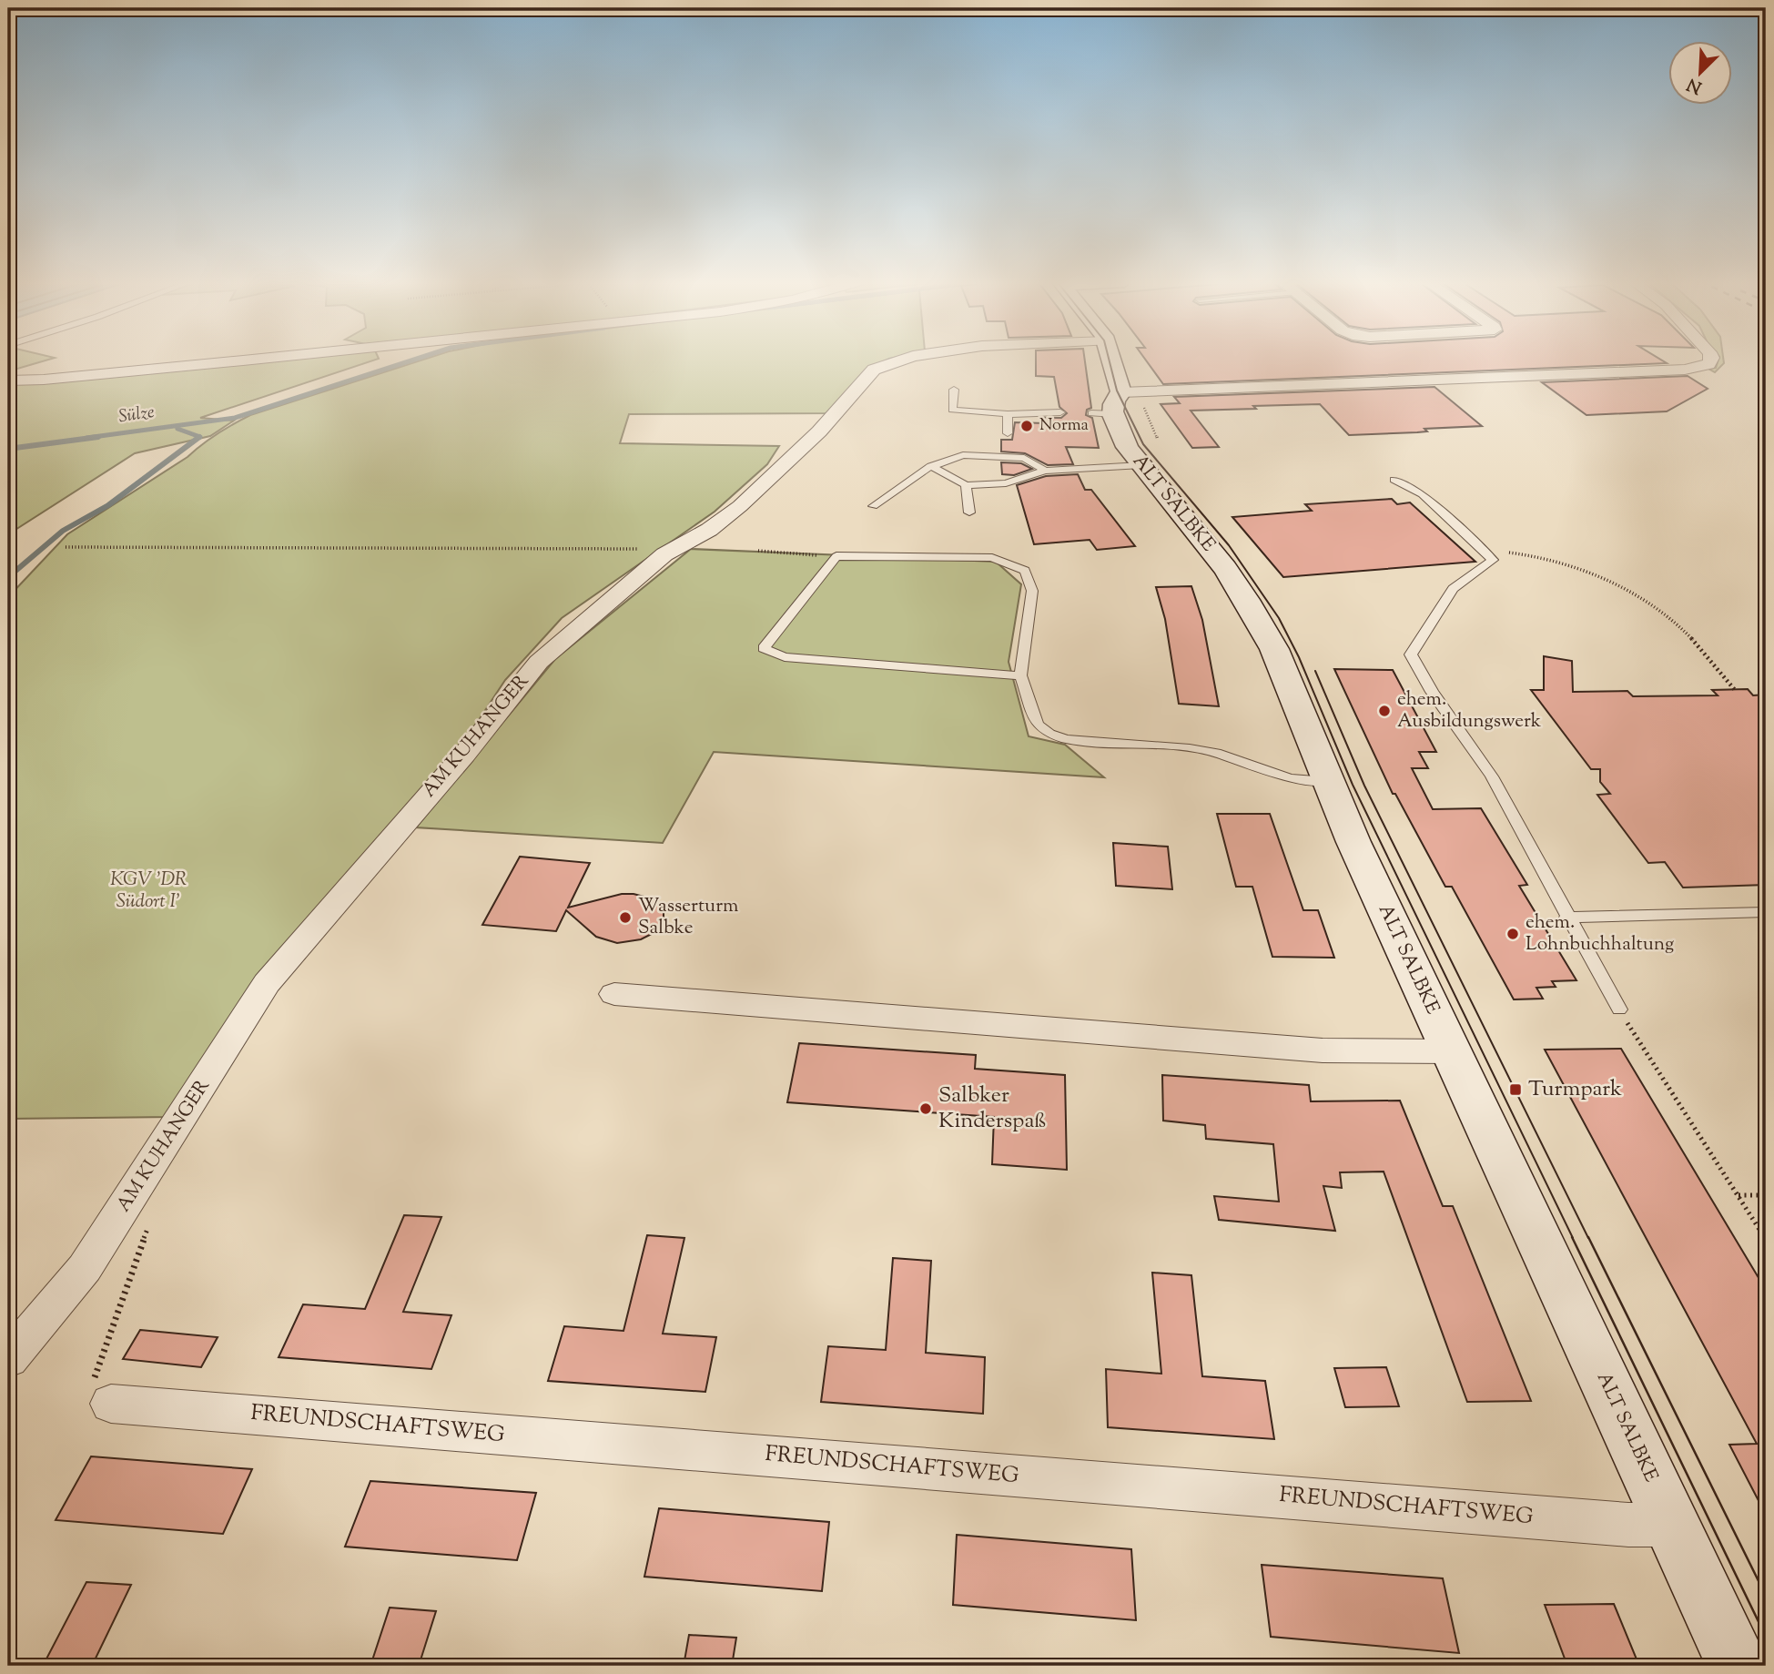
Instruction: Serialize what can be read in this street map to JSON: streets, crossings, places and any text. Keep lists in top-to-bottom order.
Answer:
{
  "streets": {
    "main road": ["ALT SALBKE"],
    "street": ["AM KUHANGER", "FREUNDSCHAFTSWEG"]
  },
  "crossings": [
    ["ALT SALBKE", "FREUNDSCHAFTSWEG"]
  ],
  "water": ["Sülze"],
  "parks": ["KGV 'DR Südort I'"],
  "places": {
    "other": [
      "Norma",
      "ehem. Ausbildungswerk",
      "Wasserturm Salbke",
      "ehem. Lohnbuchhaltung",
      "Salbker Kinderspaß"
    ],
    "transit": ["Turmpark"]
  },
  "north": "bottom left"
}
